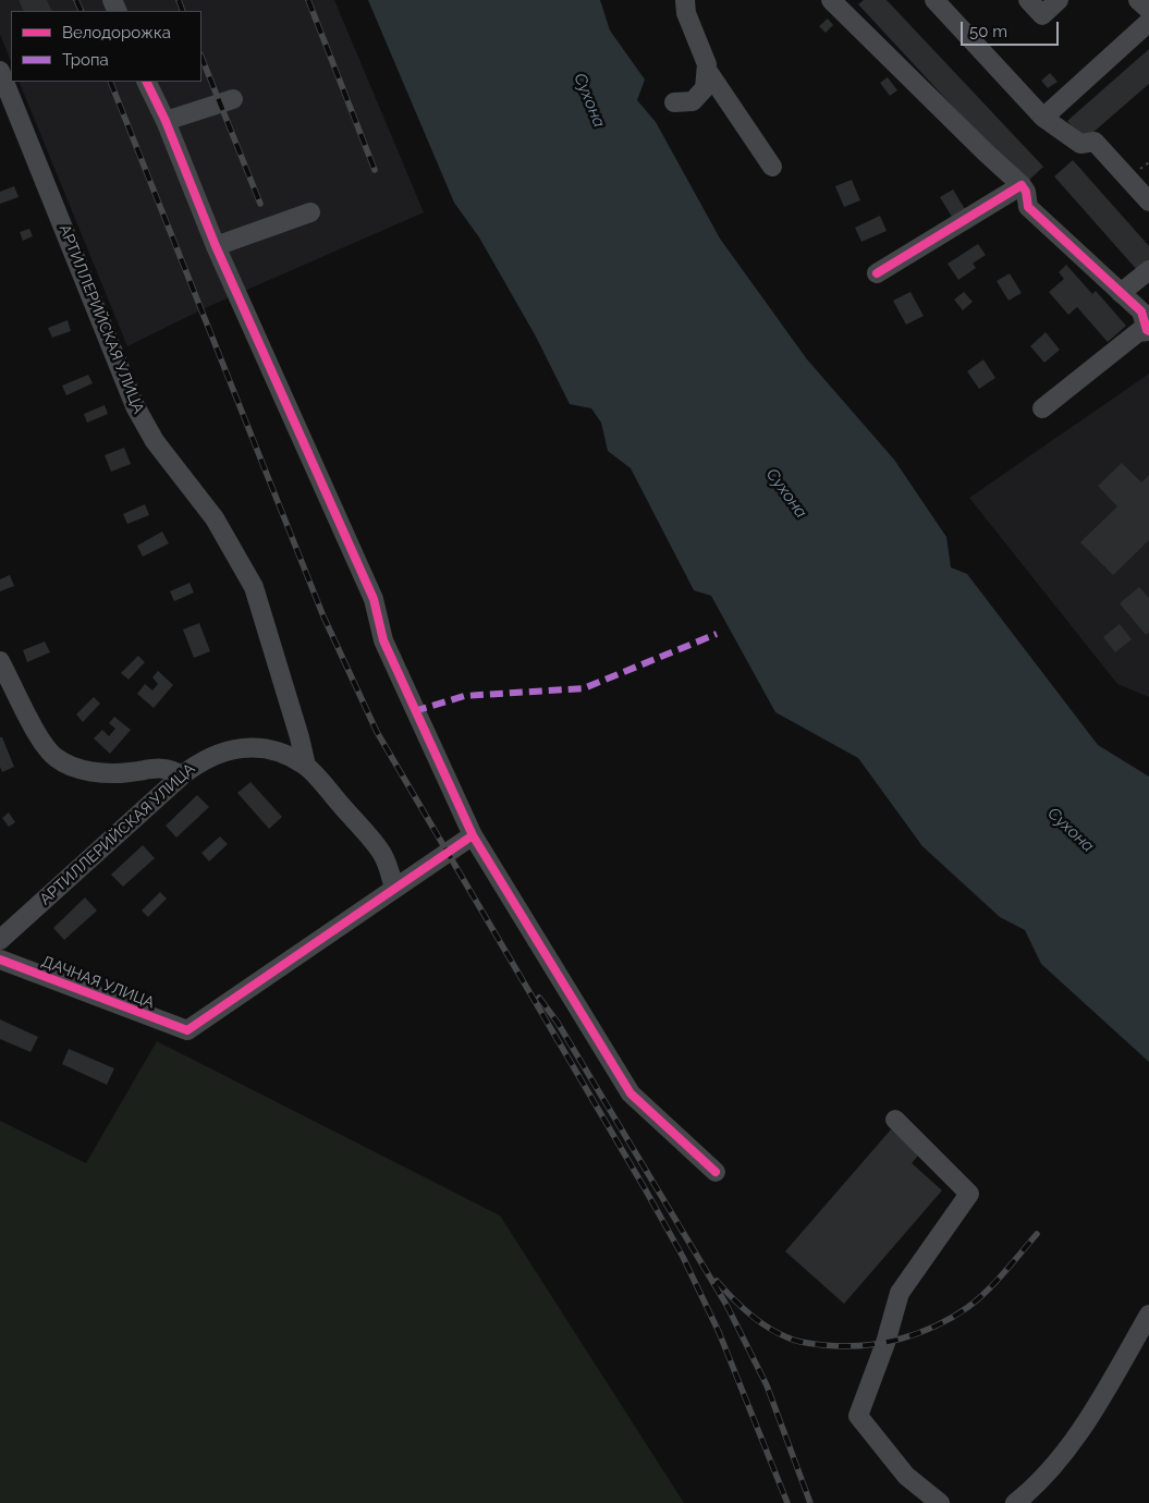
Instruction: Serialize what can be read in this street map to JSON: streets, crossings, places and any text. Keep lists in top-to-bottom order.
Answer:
{
  "streets": {
    "street": ["АРТИЛЛЕРИЙСКАЯ УЛИЦА", "ДАЧНАЯ УЛИЦА"]
  },
  "crossings": [
    ["АРТИЛЛЕРИЙСКАЯ УЛИЦА", "ДАЧНАЯ УЛИЦА"]
  ],
  "water": ["Сухона"],
  "legend": ["Велодорожка", "Тропа"],
  "scale_bar": "50 m"
}
